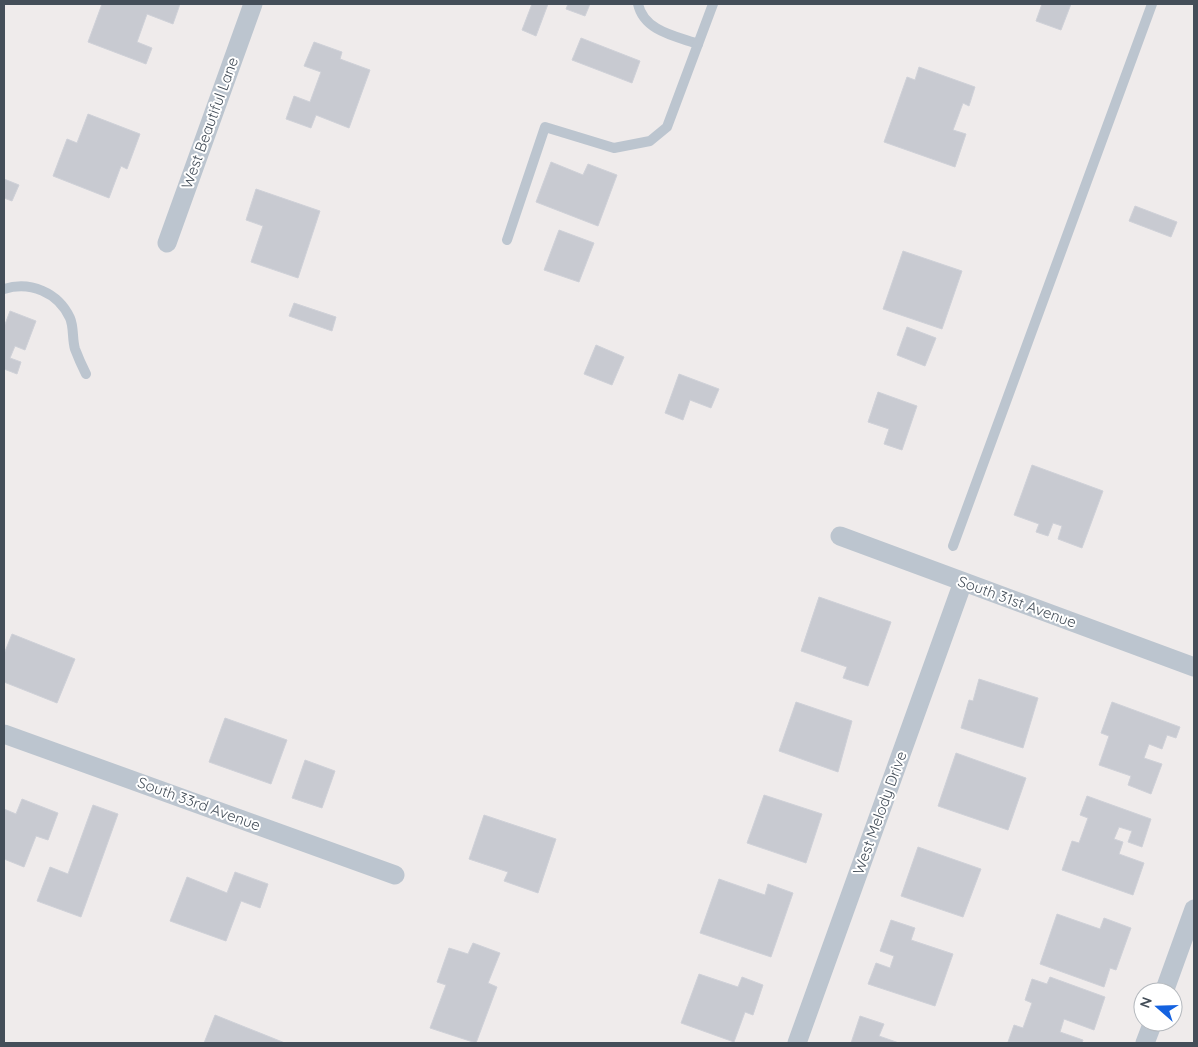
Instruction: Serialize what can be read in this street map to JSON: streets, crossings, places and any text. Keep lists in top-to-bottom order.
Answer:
{
  "streets": {
    "street": [
      "West Beautiful Lane",
      "South 31st Avenue",
      "South 33rd Avenue",
      "West Melody Drive"
    ]
  },
  "crossings": [
    ["South 31st Avenue", "West Melody Drive"]
  ],
  "north": "left"
}
